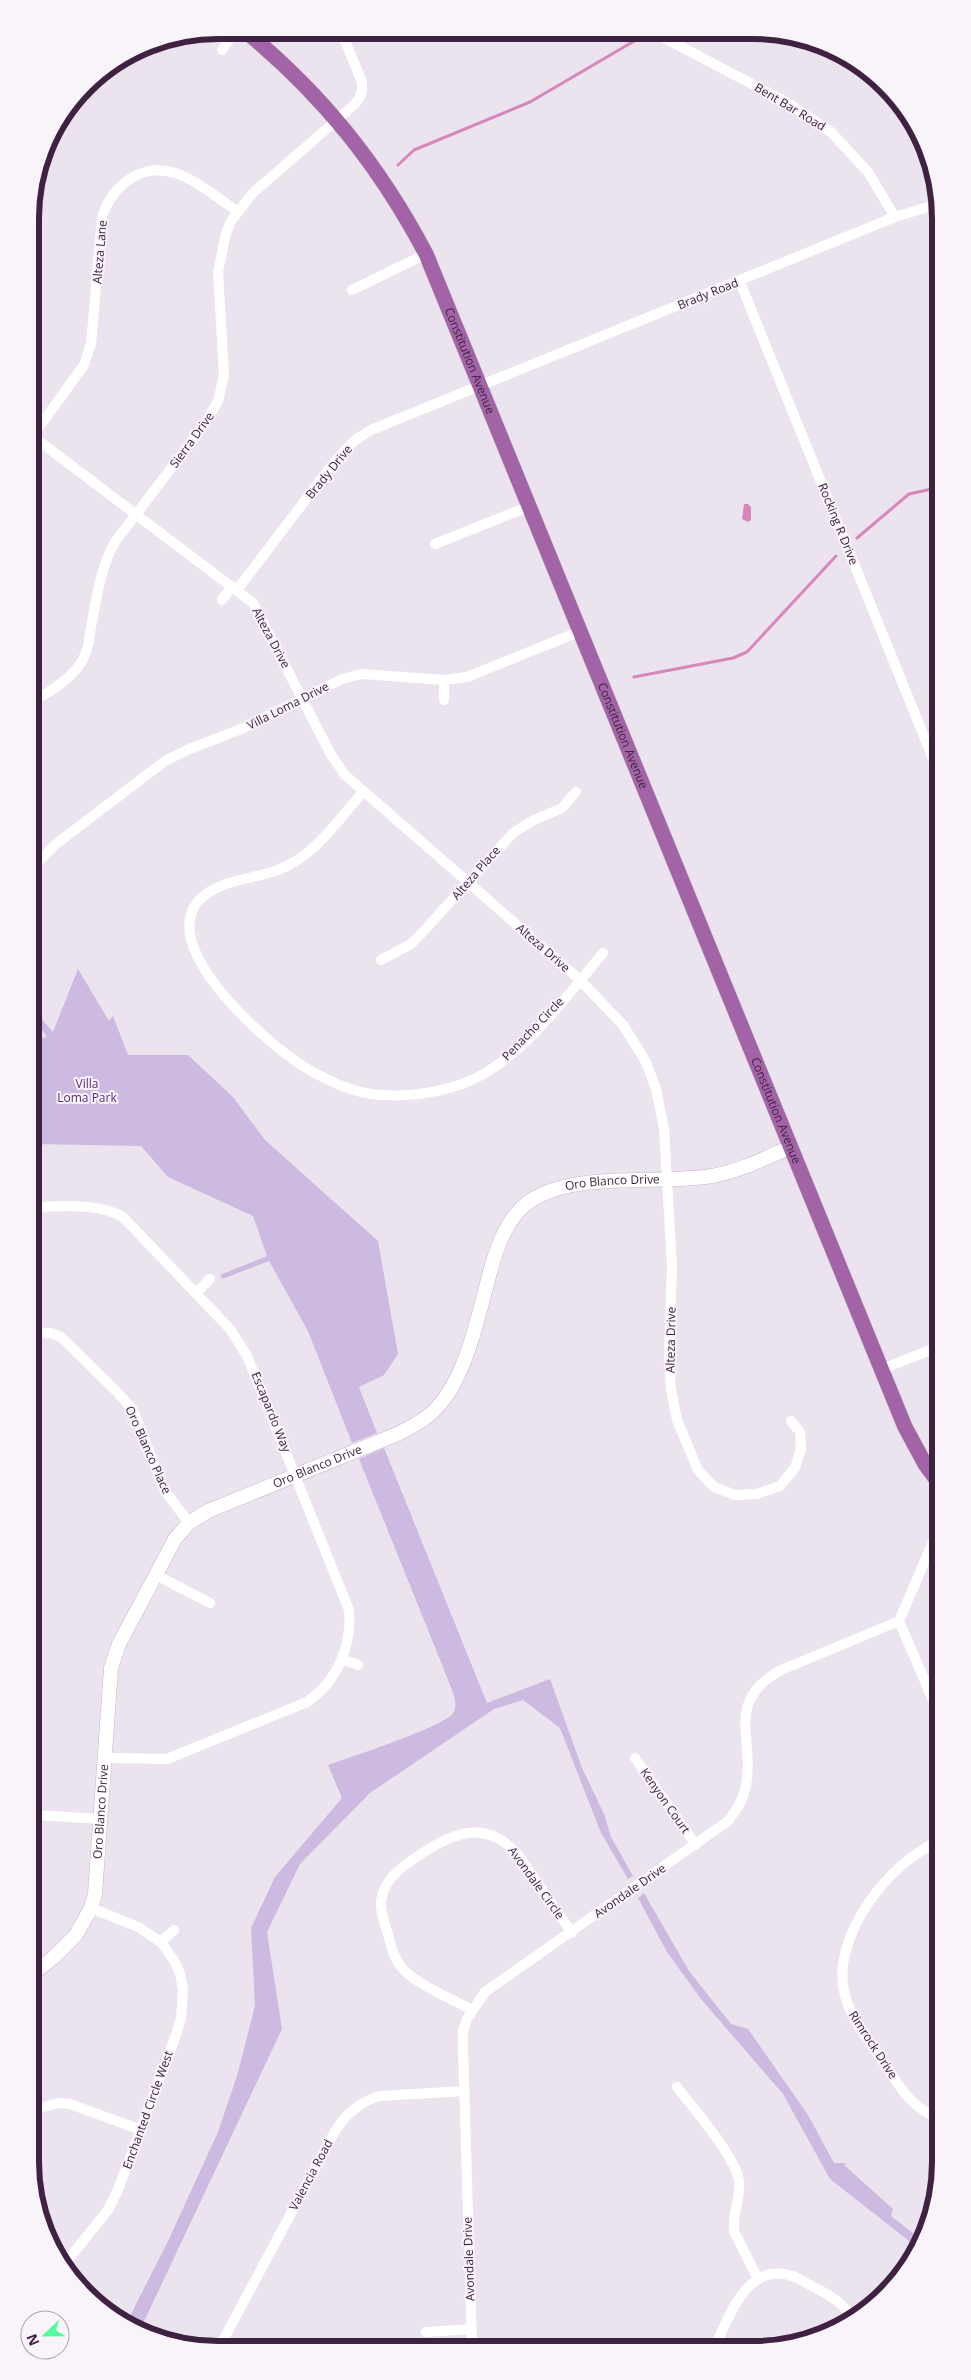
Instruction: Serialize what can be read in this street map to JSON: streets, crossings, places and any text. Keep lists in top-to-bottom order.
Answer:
{
  "streets": {
    "main road": ["Constitution Avenue"],
    "street": [
      "Bent Bar Road",
      "Alteza Lane",
      "Brady Road",
      "Sierra Drive",
      "Brady Drive",
      "Rocking R Drive",
      "Alteza Drive",
      "Villa Loma Drive",
      "Alteza Place",
      "Penacho Circle",
      "Oro Blanco Drive",
      "Escapardo Way",
      "Oro Blanco Place",
      "Kenyon Court",
      "Avondale Circle",
      "Avondale Drive",
      "Rimrock Drive",
      "Enchanted Circle West",
      "Valencia Road"
    ]
  },
  "crossings": [
    ["Bent Bar Road", "Brady Road"],
    ["Alteza Lane", "Sierra Drive"],
    ["Brady Road", "Constitution Avenue"],
    ["Brady Road", "Brady Drive"],
    ["Brady Road", "Rocking R Drive"],
    ["Constitution Avenue", "Sierra Drive"],
    ["Constitution Avenue", "Brady Drive"],
    ["Constitution Avenue", "Villa Loma Drive"],
    ["Constitution Avenue", "Oro Blanco Drive"],
    ["Sierra Drive", "Alteza Drive"],
    ["Brady Drive", "Alteza Drive"],
    ["Alteza Drive", "Villa Loma Drive"],
    ["Alteza Drive", "Alteza Place"],
    ["Alteza Drive", "Penacho Circle"],
    ["Alteza Drive", "Oro Blanco Drive"],
    ["Oro Blanco Drive", "Escapardo Way"],
    ["Oro Blanco Drive", "Oro Blanco Place"],
    ["Oro Blanco Drive", "Enchanted Circle West"],
    ["Kenyon Court", "Avondale Drive"],
    ["Avondale Circle", "Avondale Drive"],
    ["Avondale Drive", "Valencia Road"]
  ],
  "parks": ["Villa Loma Park"],
  "north": "left"
}
